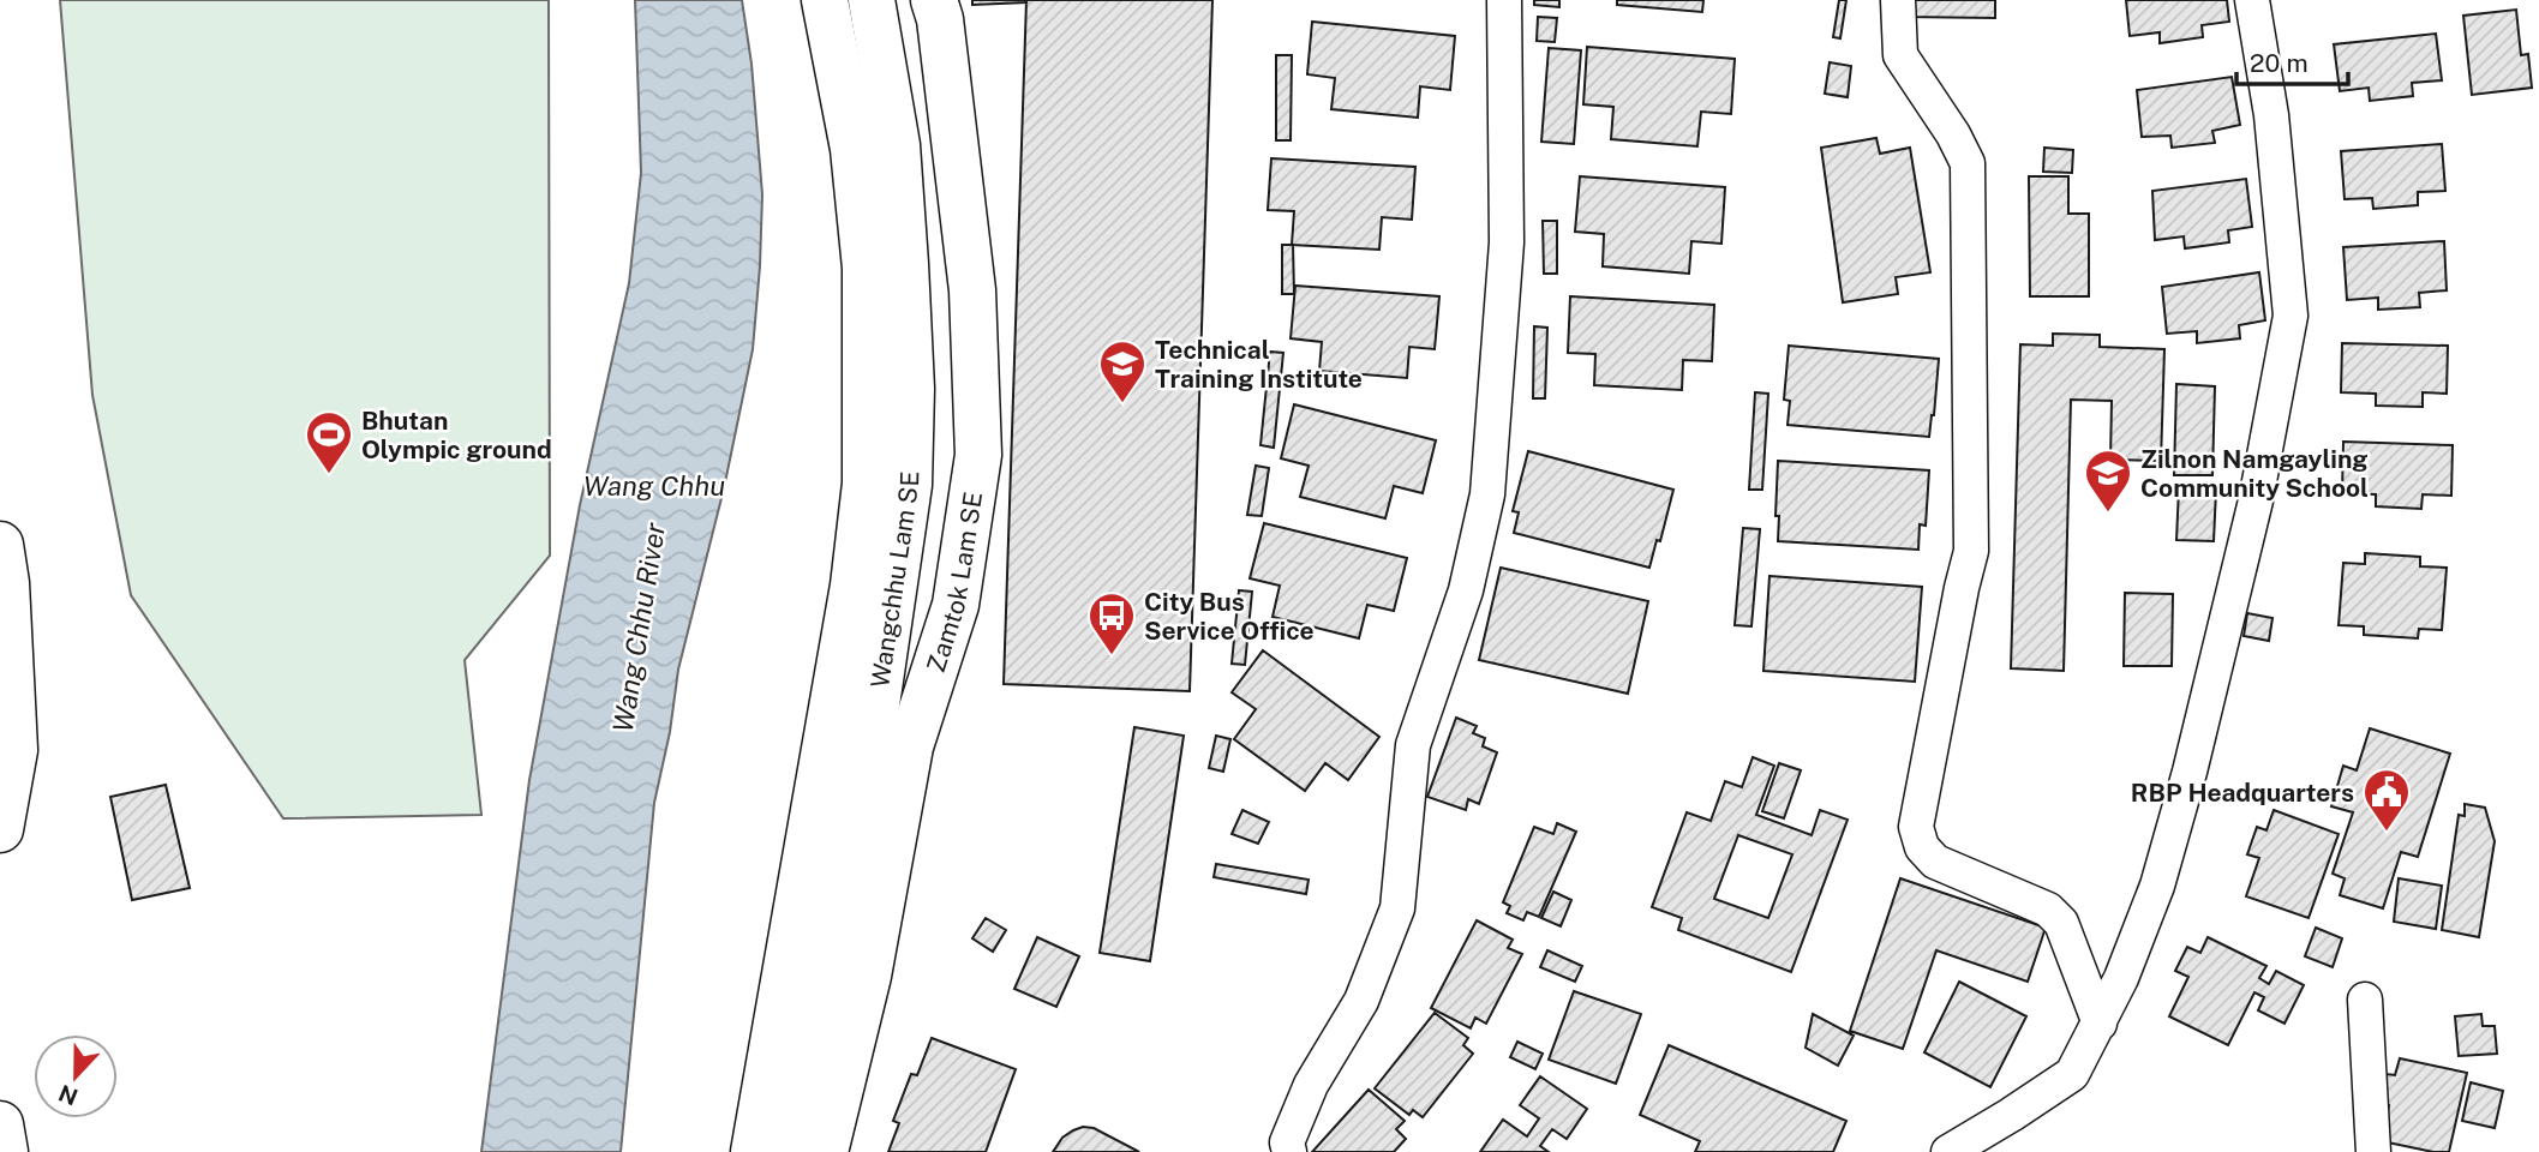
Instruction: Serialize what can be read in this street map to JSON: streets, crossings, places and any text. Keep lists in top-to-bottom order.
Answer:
{
  "streets": {
    "main road": ["Wangchhu Lam SE", "Zamtok Lam SE"]
  },
  "water": ["Wang Chhu", "Wang Chhu River"],
  "places": {
    "school or university": ["Technical Training Institute", "Zilnon Namgayling Community School"],
    "sports": ["Bhutan Olympic ground"],
    "bus stop": ["City Bus Service Office"],
    "public building": ["RBP Headquarters"]
  },
  "scale_bar": "20 m",
  "north": "bottom"
}
